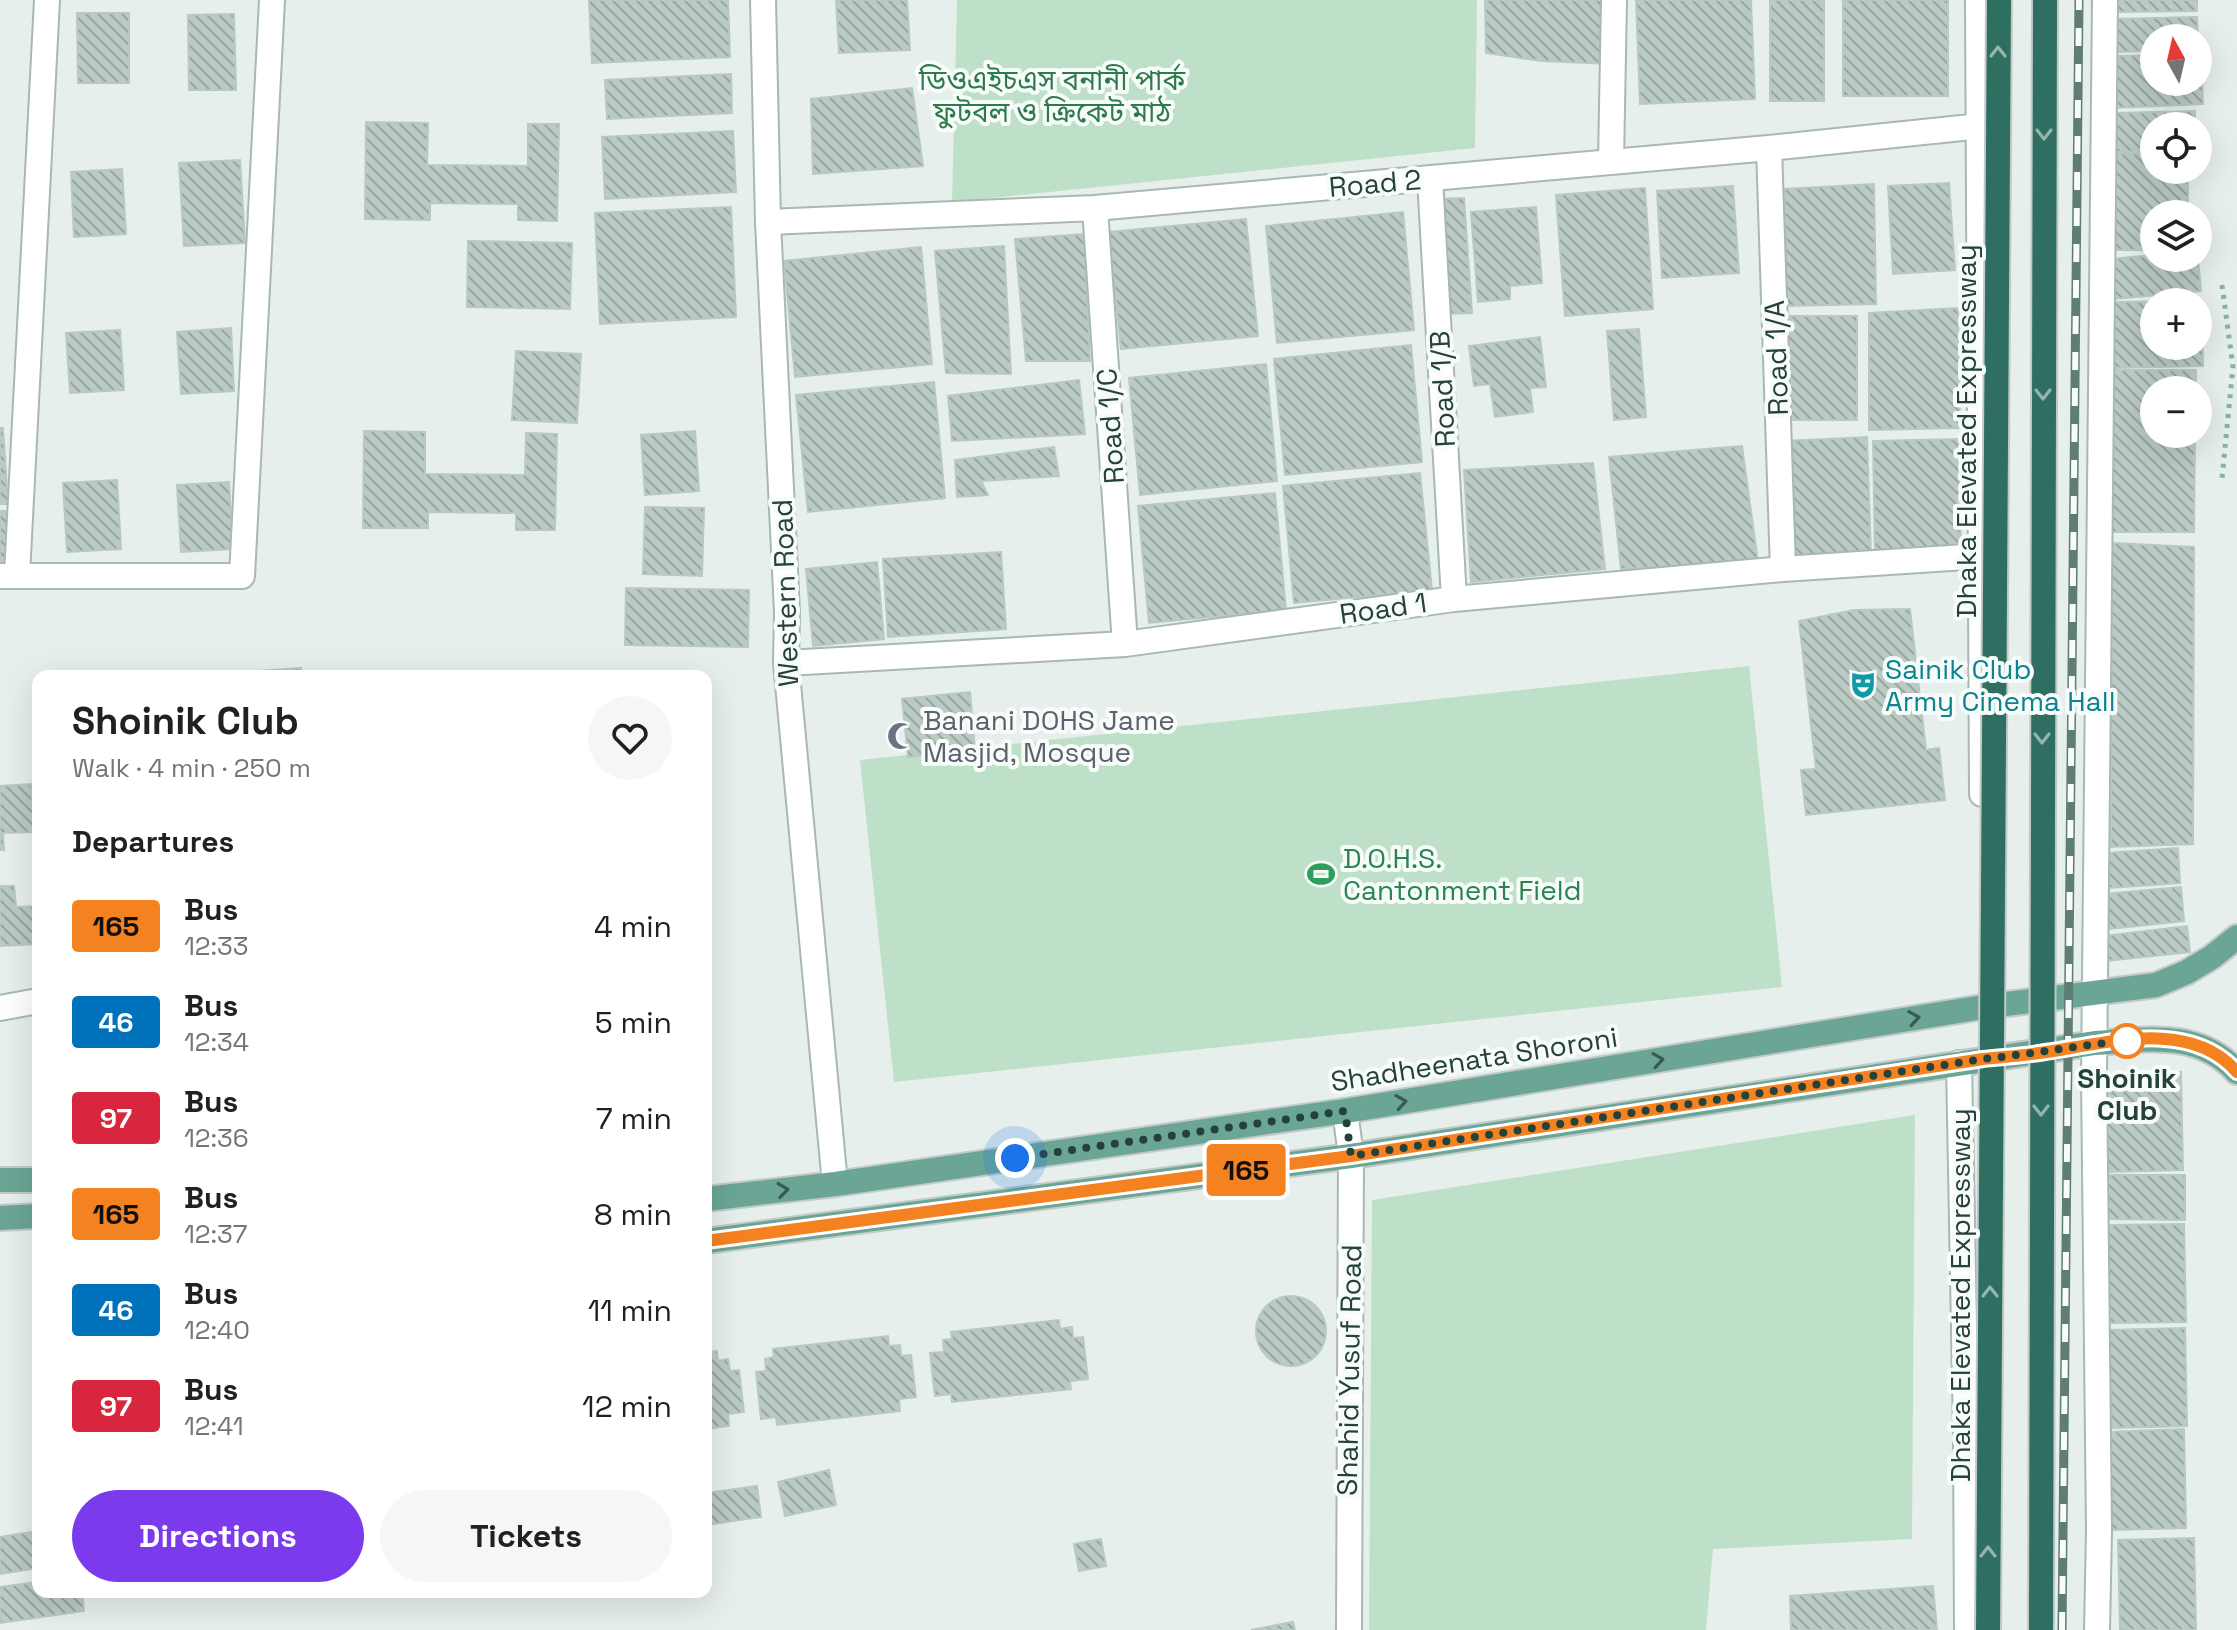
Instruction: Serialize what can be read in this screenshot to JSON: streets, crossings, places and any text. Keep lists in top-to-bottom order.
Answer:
{
  "streets": {
    "highway": ["Dhaka Elevated Expressway"],
    "main road": ["Shadheenata Shoroni"],
    "street": [
      "Road 2",
      "Road 1/A",
      "Road 1/B",
      "Road 1/C",
      "Western Road",
      "Road 1",
      "Shahid Yusuf Road"
    ]
  },
  "crossings": [
    ["Road 2", "Road 1/A"],
    ["Road 2", "Road 1/B"],
    ["Road 2", "Road 1/C"],
    ["Road 2", "Western Road"],
    ["Road 1/A", "Road 1"],
    ["Road 1/B", "Road 1"],
    ["Road 1/C", "Road 1"],
    ["Western Road", "Road 1"],
    ["Western Road", "Shadheenata Shoroni"],
    ["Shadheenata Shoroni", "Shahid Yusuf Road"]
  ],
  "parks": ["ডিওএইচএস বনানী পার্ক ফুটবল ও ক্রিকেট মাঠ"],
  "places": {
    "theatre": ["Sainik Club Army Cinema Hall"],
    "mosque": ["Banani DOHS Jame Masjid, Mosque"],
    "sports": ["D.O.H.S. Cantonment Field"],
    "other": ["Shoinik Club"]
  },
  "lines": ["bus line 165"],
  "north": "top",
  "page": {
    "on_map": "165",
    "map_buttons": ["+", "−"],
    "heading": [
      ["Shoinik Club", "Walk · 4 min · 250 m"],
      "Departures"
    ],
    "list": [
      {
        "mark": "165",
        "name": "Bus",
        "note": "12:33",
        "value": "4 min"
      },
      {
        "mark": "46",
        "name": "Bus",
        "note": "12:34",
        "value": "5 min"
      },
      {
        "mark": "97",
        "name": "Bus",
        "note": "12:36",
        "value": "7 min"
      },
      {
        "mark": "165",
        "name": "Bus",
        "note": "12:37",
        "value": "8 min"
      },
      {
        "mark": "46",
        "name": "Bus",
        "note": "12:40",
        "value": "11 min"
      },
      {
        "mark": "97",
        "name": "Bus",
        "note": "12:41",
        "value": "12 min"
      }
    ],
    "buttons": ["Directions", "Tickets"]
  }
}
